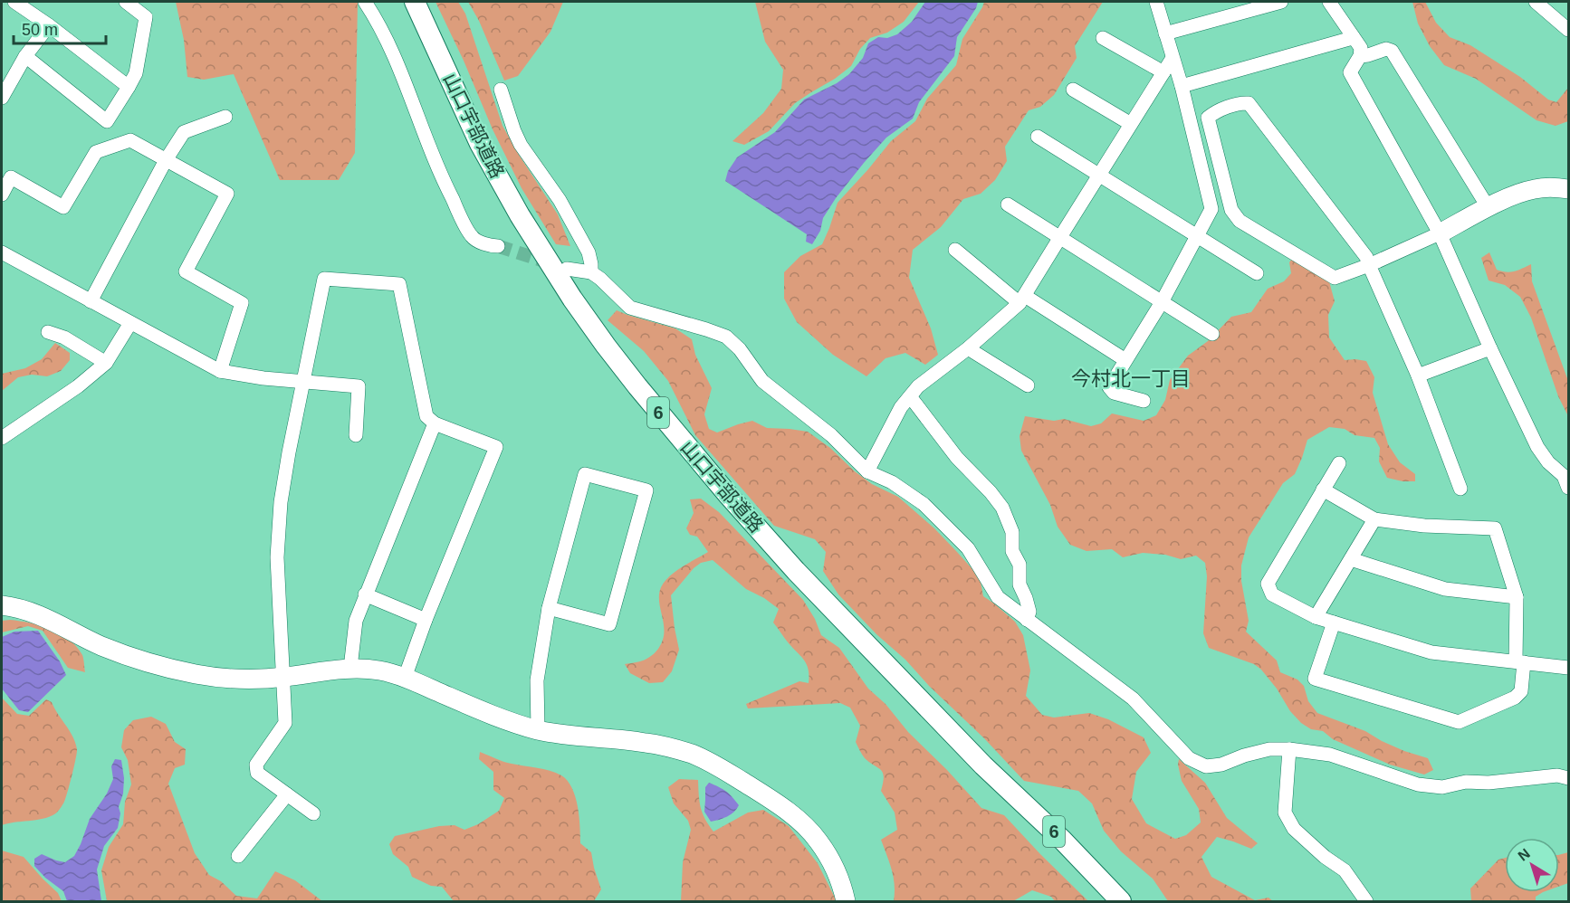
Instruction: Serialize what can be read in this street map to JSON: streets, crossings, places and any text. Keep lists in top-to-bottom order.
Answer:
{
  "streets": {
    "main road": ["山口宇部道路", "6"]
  },
  "districts": ["今村北一丁目"],
  "scale_bar": "50 m",
  "north": "top left"
}
